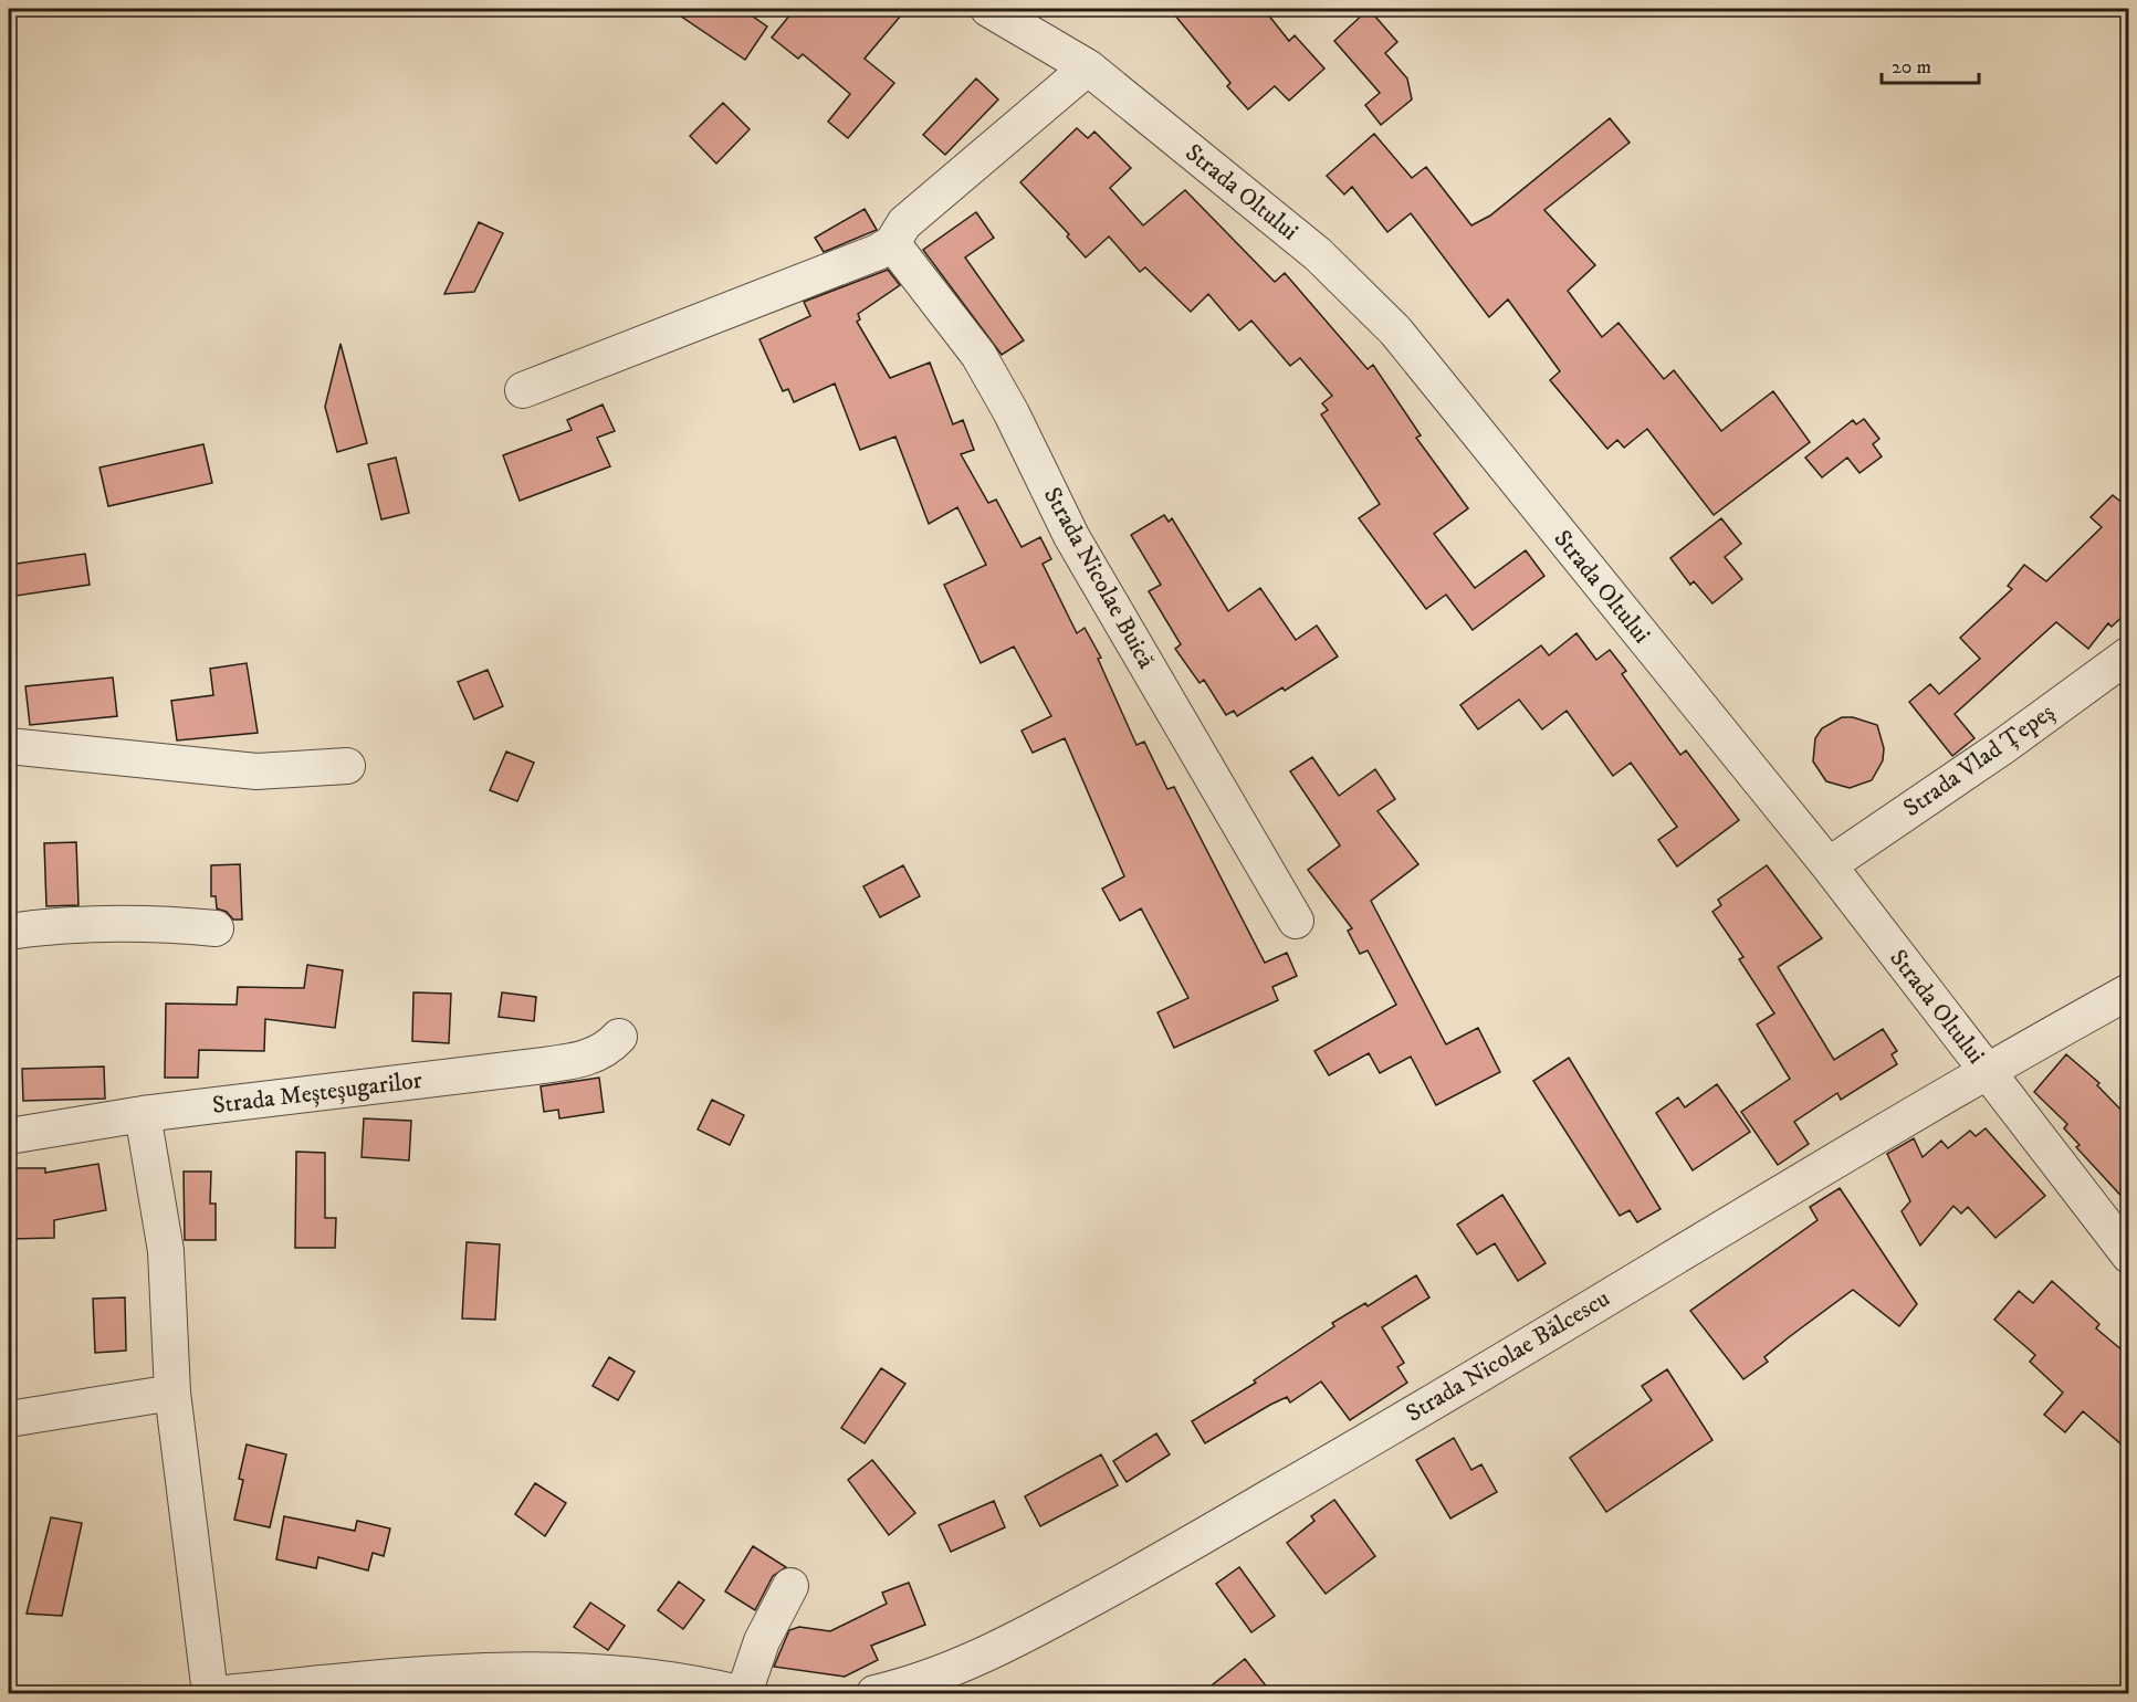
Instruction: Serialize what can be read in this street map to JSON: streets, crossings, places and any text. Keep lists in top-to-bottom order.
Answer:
{
  "streets": {
    "street": [
      "Strada Oltului",
      "Strada Nicolae Buică",
      "Strada Vlad Țepeș",
      "Strada Meșteșugarilor",
      "Strada Nicolae Bălcescu"
    ]
  },
  "crossings": [
    ["Strada Oltului", "Strada Vlad Țepeș"],
    ["Strada Oltului", "Strada Nicolae Bălcescu"]
  ],
  "scale_bar": "20 m"
}
